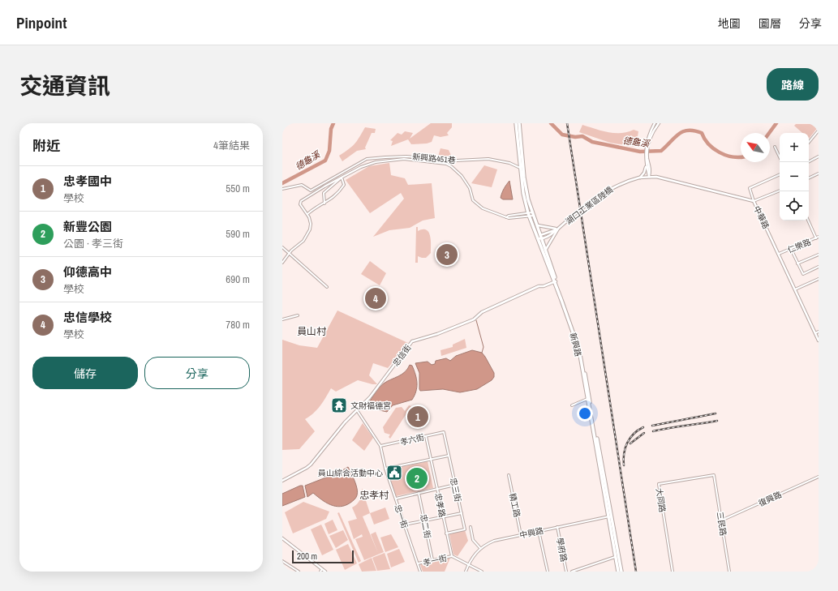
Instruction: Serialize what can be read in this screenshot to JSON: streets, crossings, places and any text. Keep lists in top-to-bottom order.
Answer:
{
  "streets": {
    "main road": ["新興路"],
    "street": [
      "新興路451巷",
      "湖口工業區陸橋",
      "中華路",
      "仁樂路",
      "忠信街",
      "孝六街",
      "忠三街",
      "復興路",
      "大同路",
      "忠孝路",
      "精工路",
      "忠一街",
      "三民路",
      "忠二街",
      "中興路",
      "學府路",
      "孝一街"
    ]
  },
  "crossings": [
    ["新興路451巷", "新興路"],
    ["湖口工業區陸橋", "中華路"],
    ["中華路", "仁樂路"],
    ["新興路", "忠信街"],
    ["新興路", "中興路"],
    ["忠信街", "忠一街"],
    ["孝六街", "忠三街"],
    ["孝六街", "忠孝路"],
    ["孝六街", "忠一街"],
    ["忠三街", "忠孝路"],
    ["復興路", "三民路"],
    ["大同路", "三民路"],
    ["忠孝路", "孝一街"],
    ["精工路", "中興路"],
    ["忠一街", "孝一街"],
    ["忠二街", "孝一街"],
    ["中興路", "學府路"]
  ],
  "districts": ["員山村", "忠孝村"],
  "water": ["德龜溪"],
  "places": {
    "temple": ["文財福德宮"],
    "public building": ["員山綜合活動中心"]
  },
  "scale_bar": "200 m",
  "north": "top left",
  "page": {
    "header": "Pinpoint",
    "nav": ["地圖", "圖層", "分享"],
    "title": "交通資訊",
    "buttons": [
      "路線",
      ["儲存", "分享"]
    ],
    "heading": ["附近", "4筆結果"],
    "map_buttons": ["+", "−"],
    "list": [
      {
        "mark": "1",
        "name": "忠孝國中",
        "note": "學校",
        "value": "550 m"
      },
      {
        "mark": "2",
        "name": "新豐公園",
        "note": "公園 · 孝三街",
        "value": "590 m"
      },
      {
        "mark": "3",
        "name": "仰德高中",
        "note": "學校",
        "value": "690 m"
      },
      {
        "mark": "4",
        "name": "忠信學校",
        "note": "學校",
        "value": "780 m"
      }
    ],
    "pins": [
      "3",
      "4",
      "1",
      "2"
    ],
    "scale": "200 m"
  }
}
